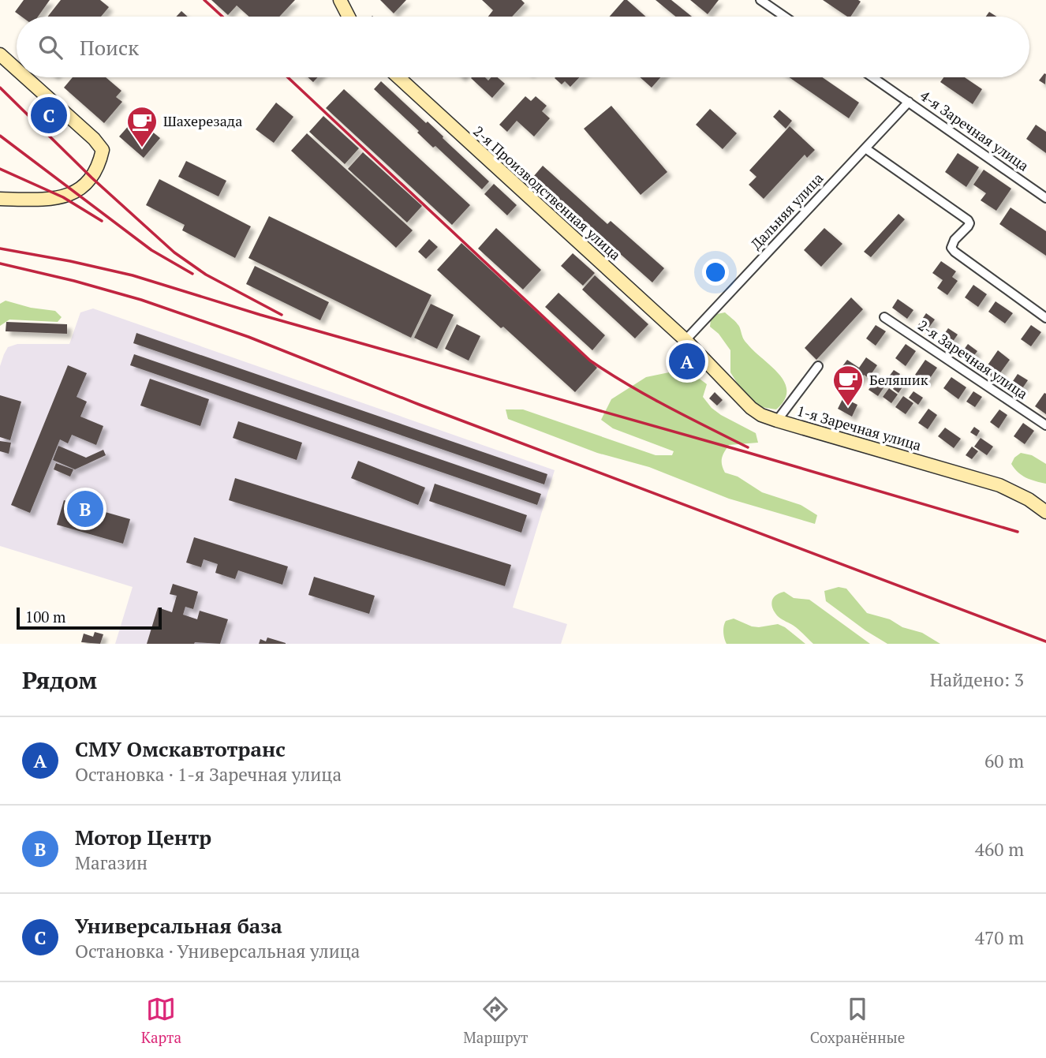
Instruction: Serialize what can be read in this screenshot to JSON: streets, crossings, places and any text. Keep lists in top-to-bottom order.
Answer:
{
  "streets": {
    "street": [
      "4-я Заречная улица",
      "2-я Производственная улица",
      "Дальняя улица",
      "2-я Заречная улица",
      "1-я Заречная улица"
    ]
  },
  "crossings": [
    ["4-я Заречная улица", "Дальняя улица"],
    ["2-я Производственная улица", "Дальняя улица"],
    ["2-я Производственная улица", "1-я Заречная улица"],
    ["Дальняя улица", "1-я Заречная улица"]
  ],
  "places": {
    "cafe": ["Шахерезада", "Беляшик"]
  },
  "scale_bar": "100 m",
  "page": {
    "search": "Поиск",
    "pins": ["C", "A", "B"],
    "scale": "100 m",
    "heading": ["Рядом", "Найдено: 3"],
    "list": [
      {
        "mark": "A",
        "name": "СМУ Омскавтотранс",
        "note": "Остановка · 1-я Заречная улица",
        "value": "60 m"
      },
      {
        "mark": "B",
        "name": "Мотор Центр",
        "note": "Магазин",
        "value": "460 m"
      },
      {
        "mark": "C",
        "name": "Универсальная база",
        "note": "Остановка · Универсальная улица",
        "value": "470 m"
      }
    ],
    "nav": ["Карта", "Маршрут", "Сохранённые"]
  }
}
